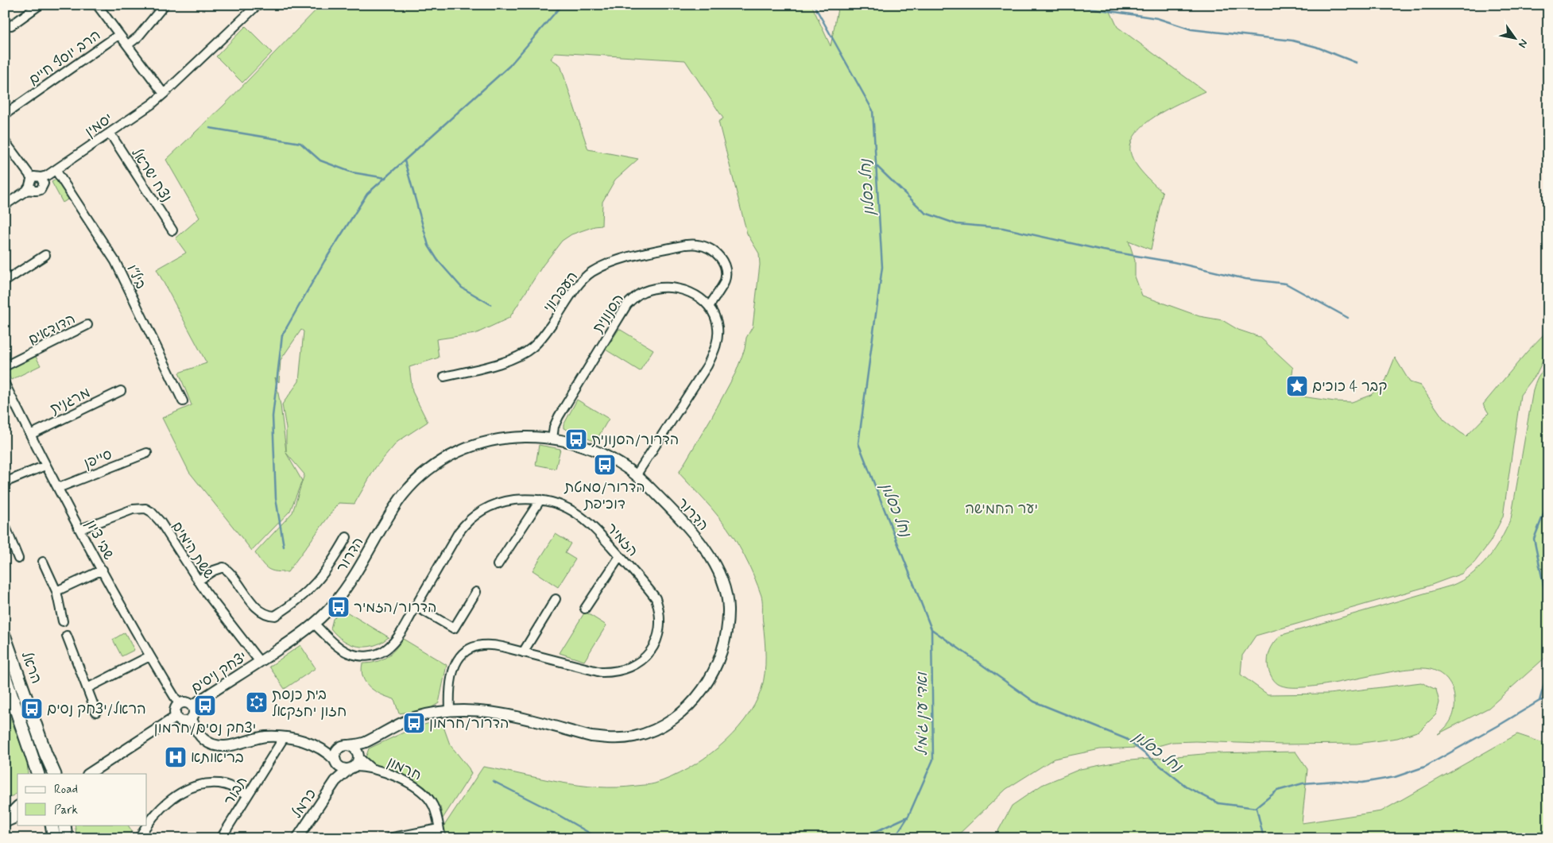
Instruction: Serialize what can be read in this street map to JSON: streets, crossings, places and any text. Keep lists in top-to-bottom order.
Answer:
{
  "streets": {
    "main road": ["הראל"],
    "street": [
      "הרב יוסף חיים",
      "יסמין",
      "נצח ישראל",
      "ביל״ו",
      "העפרוני",
      "הסנונית",
      "הדודאים",
      "מרגנית",
      "סייפן",
      "הדרור",
      "שבי ציון",
      "הזמיר",
      "ששת הימים",
      "יצחק ניסים",
      "חרמון",
      "תבור",
      "כרמל"
    ]
  },
  "crossings": [
    ["יסמין", "נצח ישראל"],
    ["יסמין", "ביל״ו"],
    ["העפרוני", "הסנונית"],
    ["הסנונית", "הדרור"],
    ["מרגנית", "שבי ציון"],
    ["סייפן", "שבי ציון"],
    ["הדרור", "הזמיר"],
    ["הדרור", "ששת הימים"],
    ["הדרור", "יצחק ניסים"],
    ["הדרור", "חרמון"],
    ["הדרור", "כרמל"],
    ["שבי ציון", "ששת הימים"],
    ["שבי ציון", "יצחק ניסים"],
    ["ששת הימים", "יצחק ניסים"],
    ["חרמון", "כרמל"]
  ],
  "water": ["נחל כסלון", "ואדי עין ג'מיל"],
  "parks": ["יער החמישה"],
  "places": {
    "place": ["קבר 4 כוכים"],
    "bus stop": [
      "הדרור/הסנונית",
      "הדרור/סמטת דוכיפת",
      "הדרור/הזמיר",
      "יצחק נסים/חרמון",
      "הראל/יצחק נסים",
      "הדרור/חרמון"
    ],
    "synagogue": ["בית כנסת חזון יחזקאל"],
    "hospital": ["בריאותא"]
  },
  "legend": ["Road", "Park"],
  "north": "bottom right"
}
